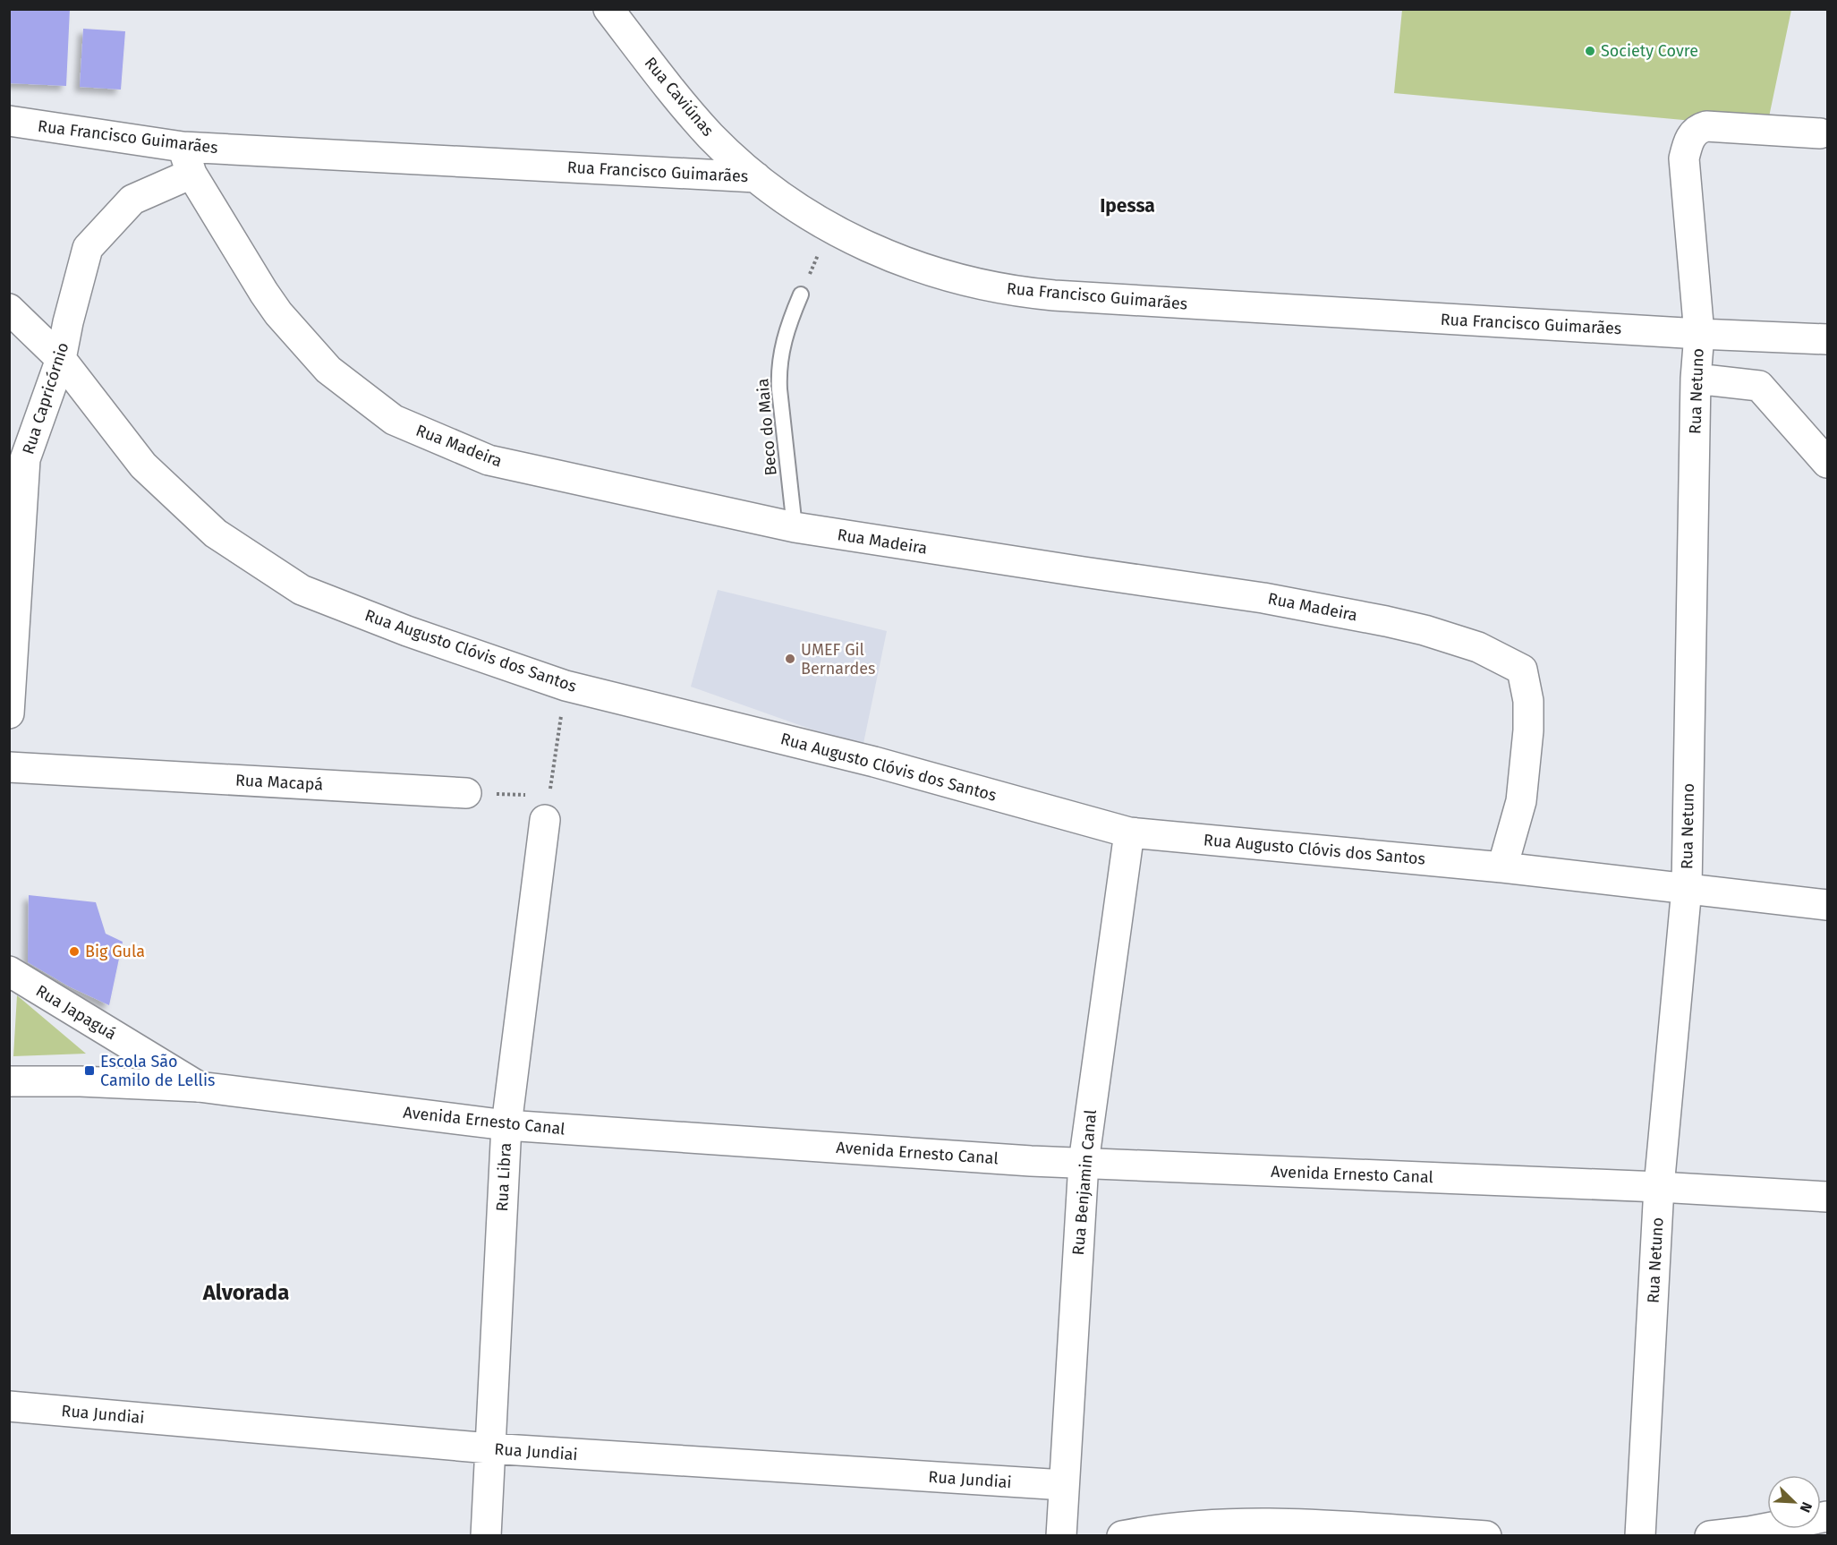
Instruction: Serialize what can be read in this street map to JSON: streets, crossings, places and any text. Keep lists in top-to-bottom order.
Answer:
{
  "streets": {
    "street": [
      "Rua Caviúnas",
      "Rua Francisco Guimarães",
      "Rua Netuno",
      "Rua Capricórnio",
      "Rua Madeira",
      "Rua Augusto Clóvis dos Santos",
      "Rua Macapá",
      "Rua Japaguá",
      "Avenida Ernesto Canal",
      "Rua Libra",
      "Rua Benjamin Canal",
      "Rua Jundiai"
    ],
    "lane": ["Beco do Maia"]
  },
  "crossings": [
    ["Rua Caviúnas", "Rua Francisco Guimarães"],
    ["Rua Francisco Guimarães", "Rua Netuno"],
    ["Rua Francisco Guimarães", "Rua Capricórnio"],
    ["Rua Francisco Guimarães", "Rua Madeira"],
    ["Rua Netuno", "Rua Augusto Clóvis dos Santos"],
    ["Rua Netuno", "Avenida Ernesto Canal"],
    ["Rua Capricórnio", "Rua Madeira"],
    ["Rua Capricórnio", "Rua Augusto Clóvis dos Santos"],
    ["Beco do Maia", "Rua Madeira"],
    ["Rua Madeira", "Rua Augusto Clóvis dos Santos"],
    ["Rua Augusto Clóvis dos Santos", "Rua Benjamin Canal"],
    ["Rua Japaguá", "Avenida Ernesto Canal"],
    ["Avenida Ernesto Canal", "Rua Libra"],
    ["Avenida Ernesto Canal", "Rua Benjamin Canal"],
    ["Rua Libra", "Rua Jundiai"],
    ["Rua Benjamin Canal", "Rua Jundiai"]
  ],
  "districts": ["Ipessa", "Alvorada"],
  "places": {
    "other": ["Society Covre", "UMEF Gil Bernardes", "Big Gula"],
    "transit": ["Escola São Camilo de Lellis"]
  },
  "north": "bottom right"
}
